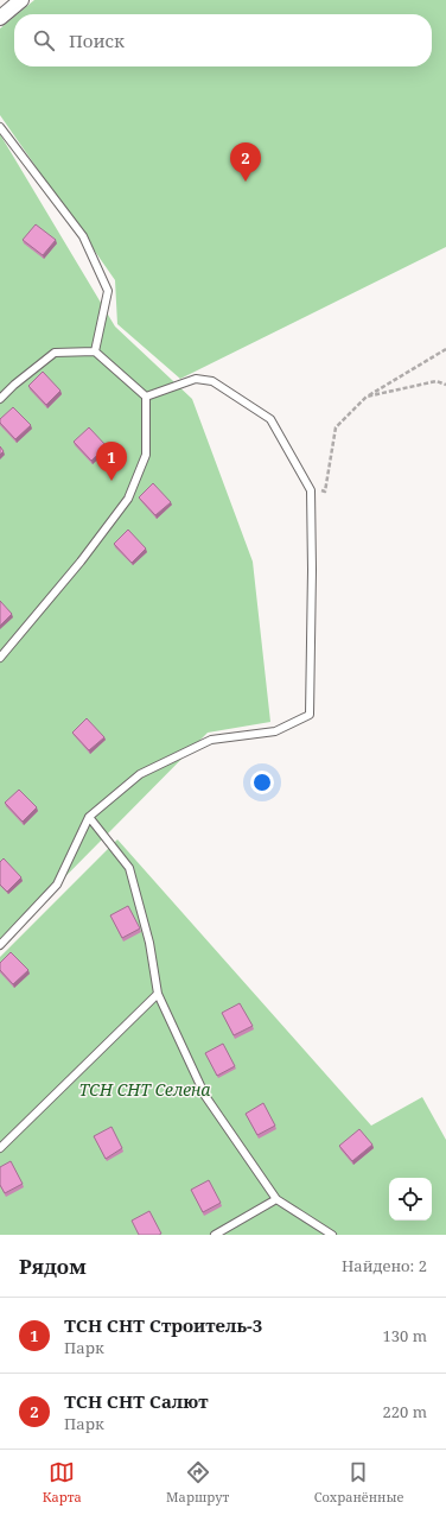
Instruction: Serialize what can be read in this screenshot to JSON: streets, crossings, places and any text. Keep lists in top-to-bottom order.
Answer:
{
  "parks": ["ТСН СНТ Селена"],
  "page": {
    "search": "Поиск",
    "pins": ["2", "1"],
    "heading": ["Рядом", "Найдено: 2"],
    "list": [
      {
        "mark": "1",
        "name": "ТСН СНТ Строитель-3",
        "note": "Парк",
        "value": "130 m"
      },
      {
        "mark": "2",
        "name": "ТСН СНТ Салют",
        "note": "Парк",
        "value": "220 m"
      }
    ],
    "nav": ["Карта", "Маршрут", "Сохранённые"]
  }
}
